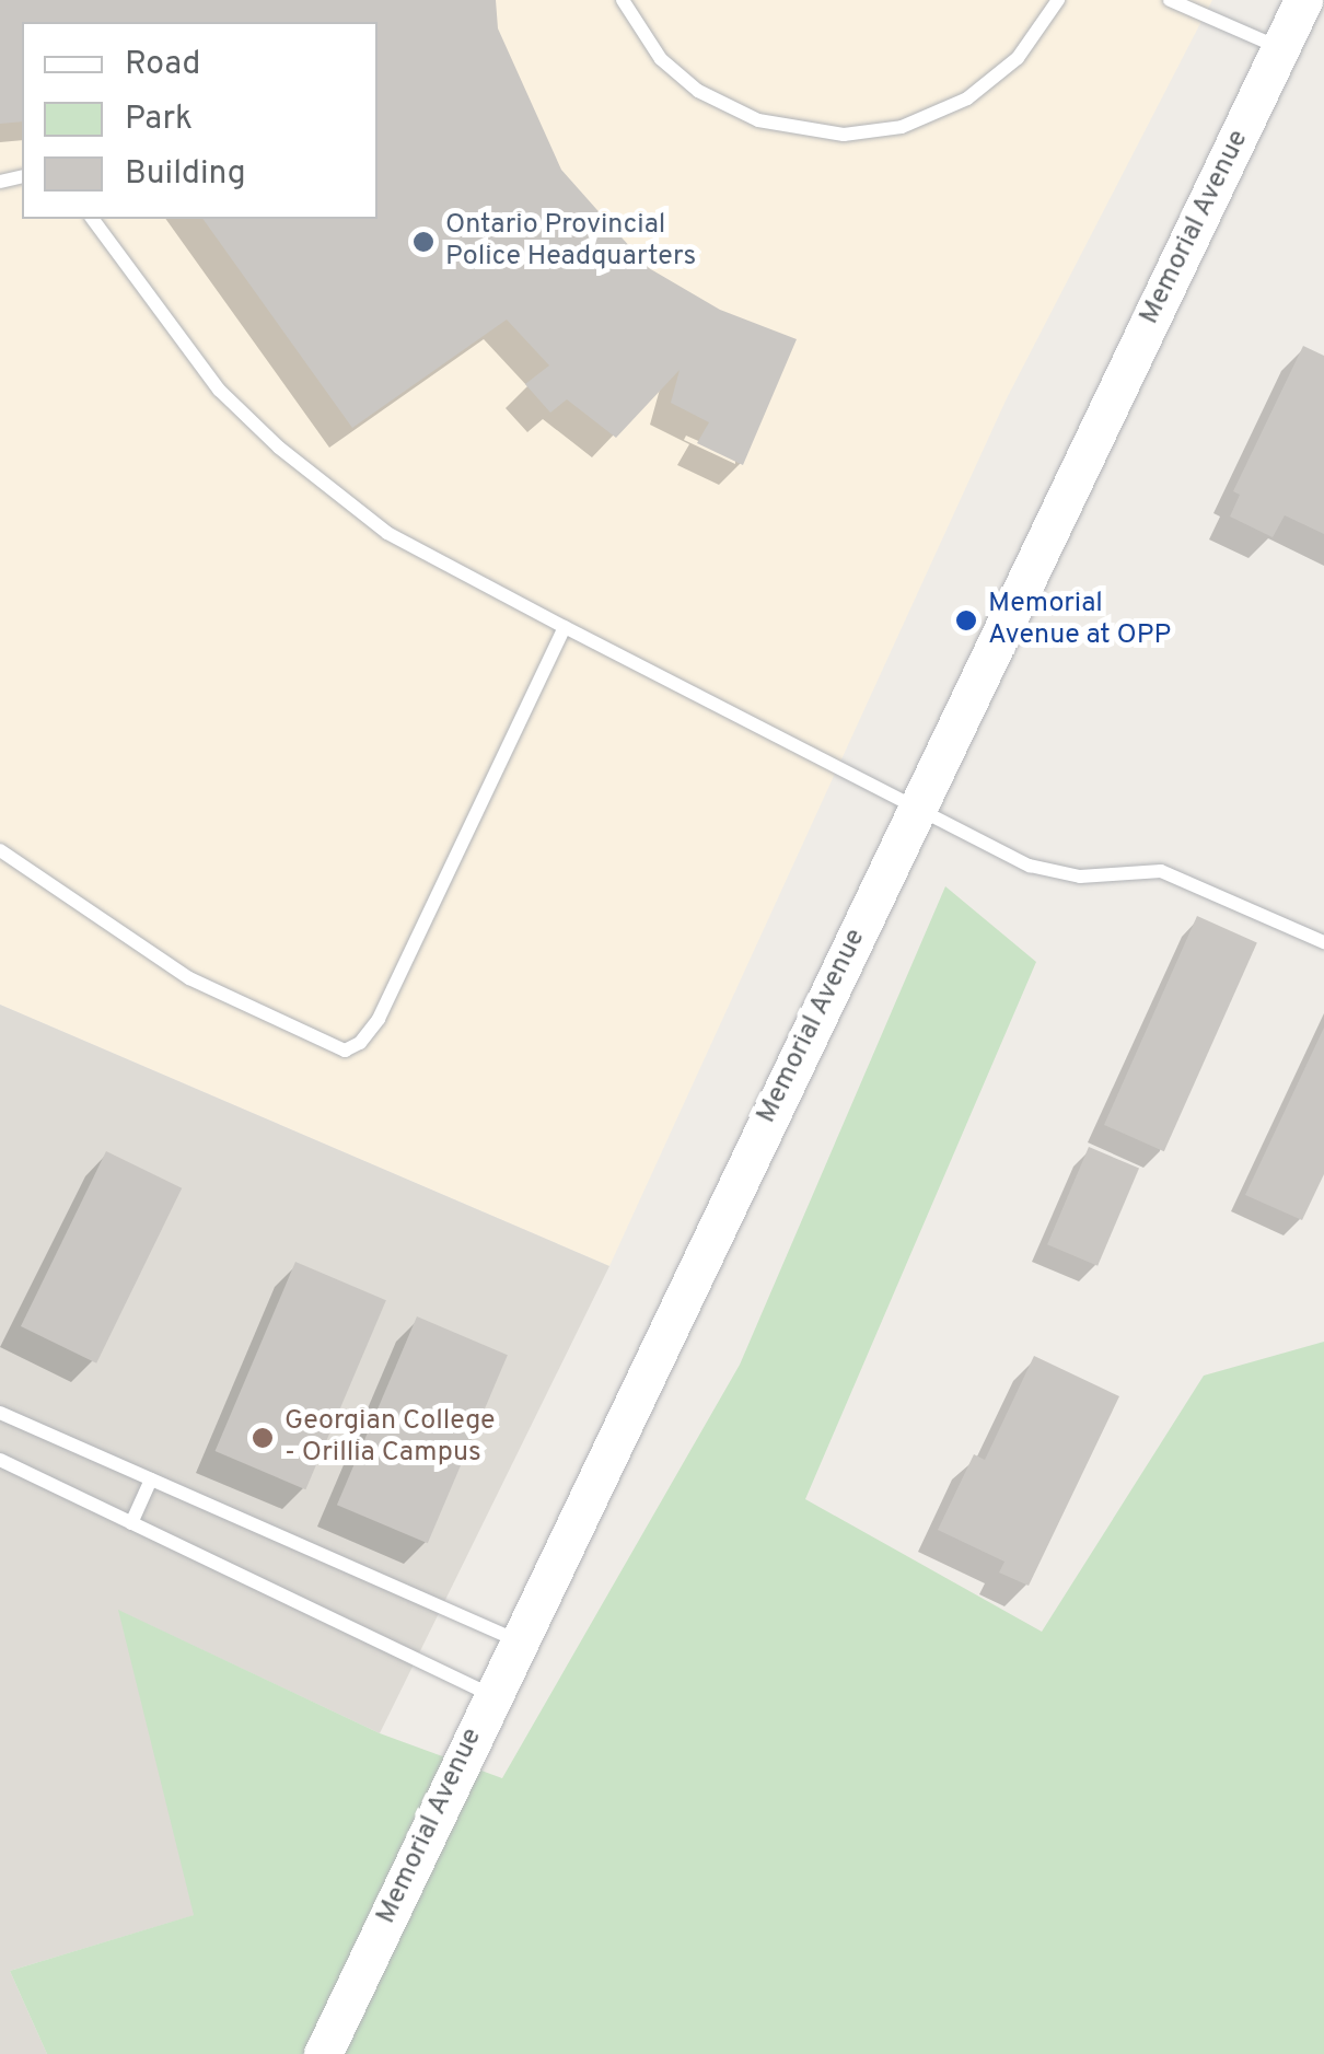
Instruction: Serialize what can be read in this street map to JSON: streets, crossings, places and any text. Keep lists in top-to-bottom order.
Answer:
{
  "streets": {
    "main road": ["Memorial Avenue"]
  },
  "places": ["Ontario Provincial Police Headquarters", "Memorial Avenue at OPP", "Georgian College - Orillia Campus"],
  "legend": ["Road", "Park", "Building"]
}
